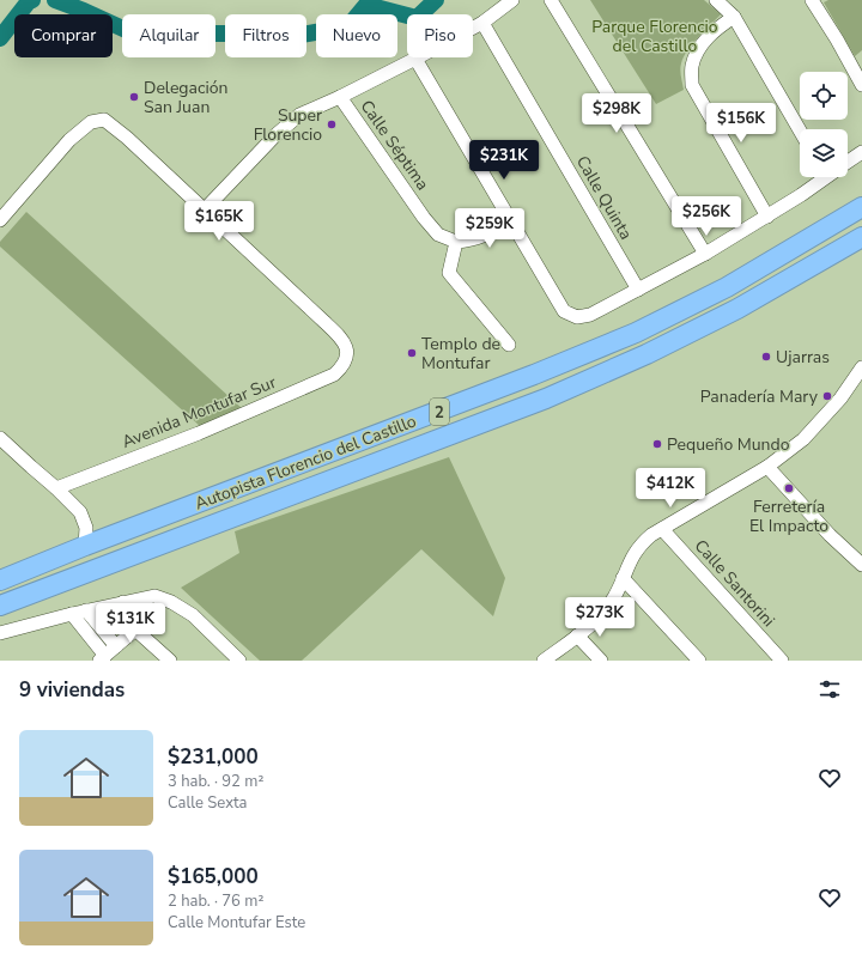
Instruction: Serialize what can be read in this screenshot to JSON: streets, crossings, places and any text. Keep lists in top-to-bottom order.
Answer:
{
  "streets": {
    "highway": ["2", "Autopista Florencio del Castillo"],
    "street": [
      "Calle Séptima",
      "Calle Quinta",
      "Avenida Montufar Sur",
      "Calle Santorini"
    ]
  },
  "parks": ["Parque Florencio del Castillo"],
  "places": [
    "Delegación San Juan",
    "Super Florencio",
    "Templo de Montufar",
    "Ujarras",
    "Panadería Mary",
    "Pequeño Mundo",
    "Ferretería El Impacto"
  ],
  "page": {
    "chip": [
      "Comprar",
      "Alquilar",
      "Filtros",
      "Nuevo",
      "Piso"
    ],
    "price": [
      "$298K",
      "$156K",
      "$231K",
      "$256K",
      "$165K",
      "$259K",
      "$412K",
      "$273K",
      "$131K"
    ],
    "heading": "9 viviendas",
    "list": [
      {
        "name": "$231,000",
        "note": "3 hab. · 92 m² · Calle Sexta"
      },
      {
        "name": "$165,000",
        "note": "2 hab. · 76 m² · Calle Montufar Este"
      }
    ]
  }
}
